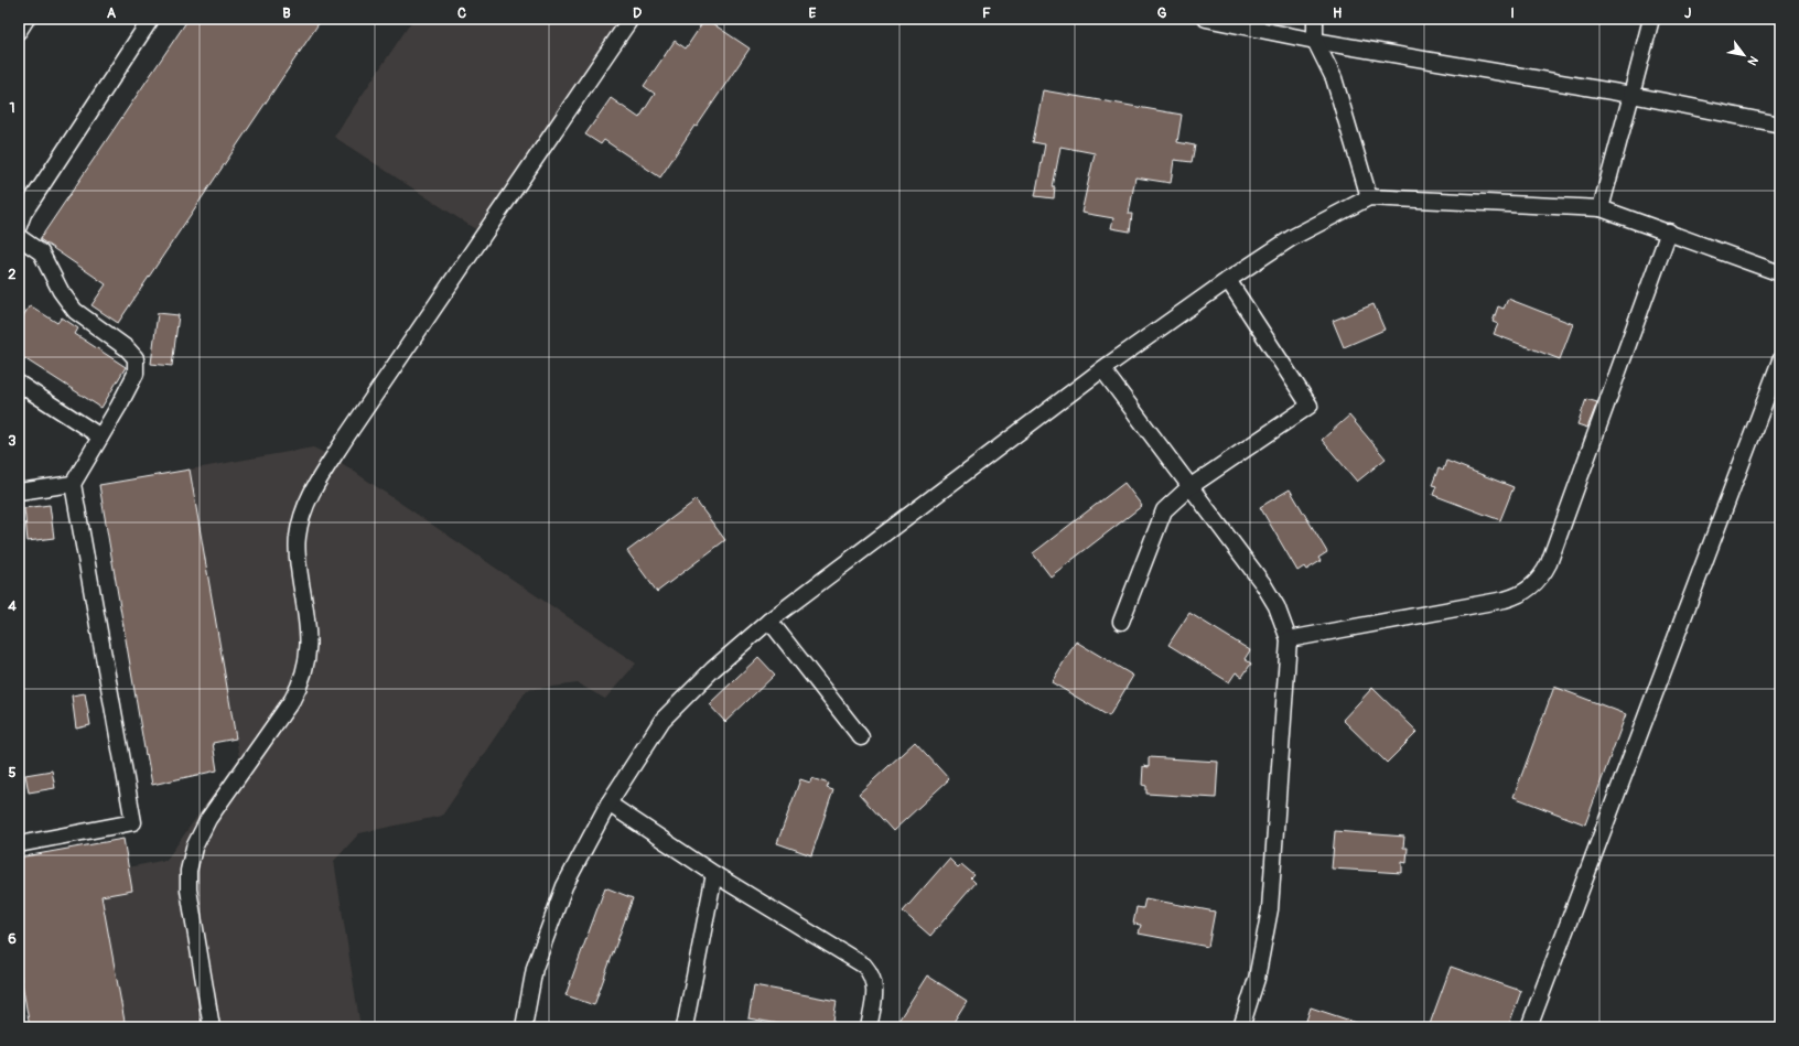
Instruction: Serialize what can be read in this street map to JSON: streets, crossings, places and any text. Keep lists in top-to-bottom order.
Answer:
{
  "north": "bottom right",
  "grid": {
    "columns": [
      "A",
      "B",
      "C",
      "D",
      "E",
      "F",
      "G",
      "H",
      "I",
      "J"
    ],
    "rows": [
      "1",
      "2",
      "3",
      "4",
      "5",
      "6"
    ]
  }
}
